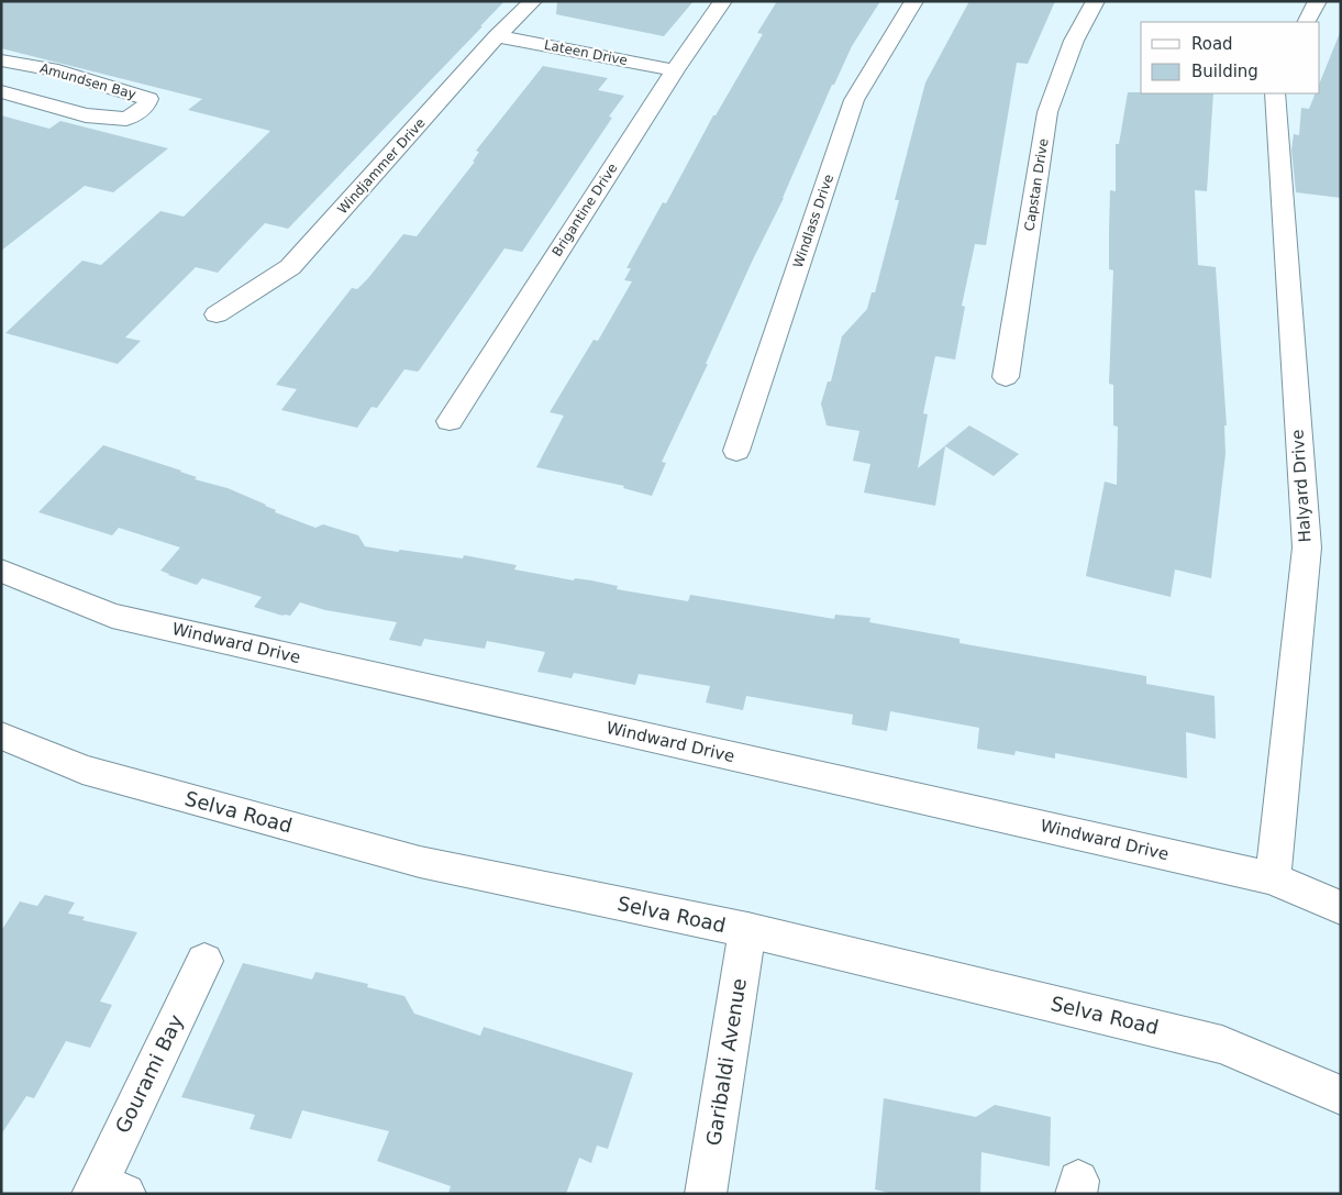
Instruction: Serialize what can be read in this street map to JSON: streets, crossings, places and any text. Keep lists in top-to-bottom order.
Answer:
{
  "streets": {
    "street": [
      "Lateen Drive",
      "Amundsen Bay",
      "Windjammer Drive",
      "Capstan Drive",
      "Brigantine Drive",
      "Windlass Drive",
      "Halyard Drive",
      "Windward Drive",
      "Selva Road",
      "Garibaldi Avenue",
      "Gourami Bay"
    ]
  },
  "crossings": [
    ["Lateen Drive", "Windjammer Drive"],
    ["Lateen Drive", "Brigantine Drive"],
    ["Halyard Drive", "Windward Drive"],
    ["Selva Road", "Garibaldi Avenue"]
  ],
  "legend": ["Road", "Building"]
}
